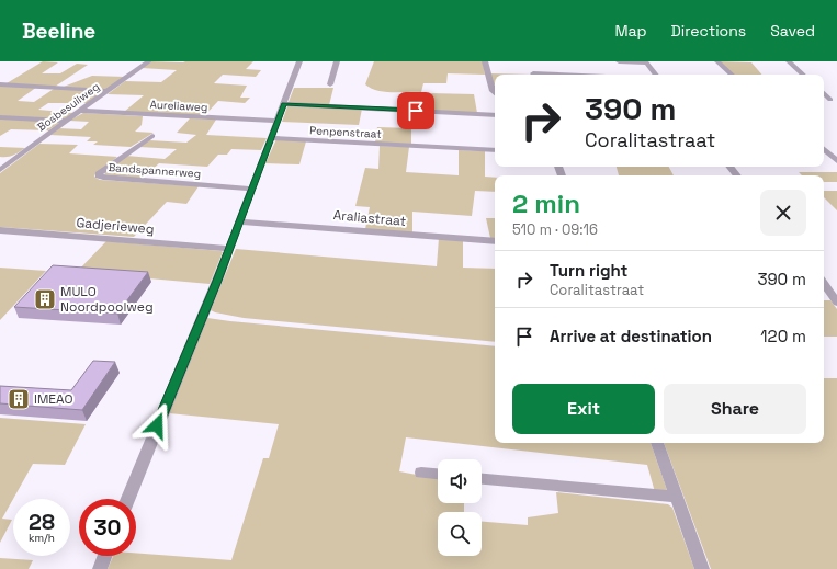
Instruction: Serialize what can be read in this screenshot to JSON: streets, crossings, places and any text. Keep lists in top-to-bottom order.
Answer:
{
  "streets": {
    "street": [
      "Aureliaweg",
      "Bosbesuilweg",
      "Penpenstraat",
      "Bandspannerweg",
      "Araliastraat",
      "Gadjerieweg"
    ]
  },
  "crossings": [
    ["Aureliaweg", "Bosbesuilweg"]
  ],
  "places": {
    "building": ["MULO Noordpoolweg", "IMEAO"]
  },
  "page": {
    "header": "Beeline",
    "nav": ["Map", "Directions", "Saved"],
    "turn": ["390 m", "Coralitastraat"],
    "heading": ["2 min", "510 m · 09:16"],
    "list": [
      {
        "name": "Turn right",
        "note": "Coralitastraat",
        "value": "390 m"
      },
      {
        "name": "Arrive at destination",
        "value": "120 m"
      }
    ],
    "buttons": ["Exit", "Share"],
    "speed": "28 km/h",
    "limit": "30"
  }
}
